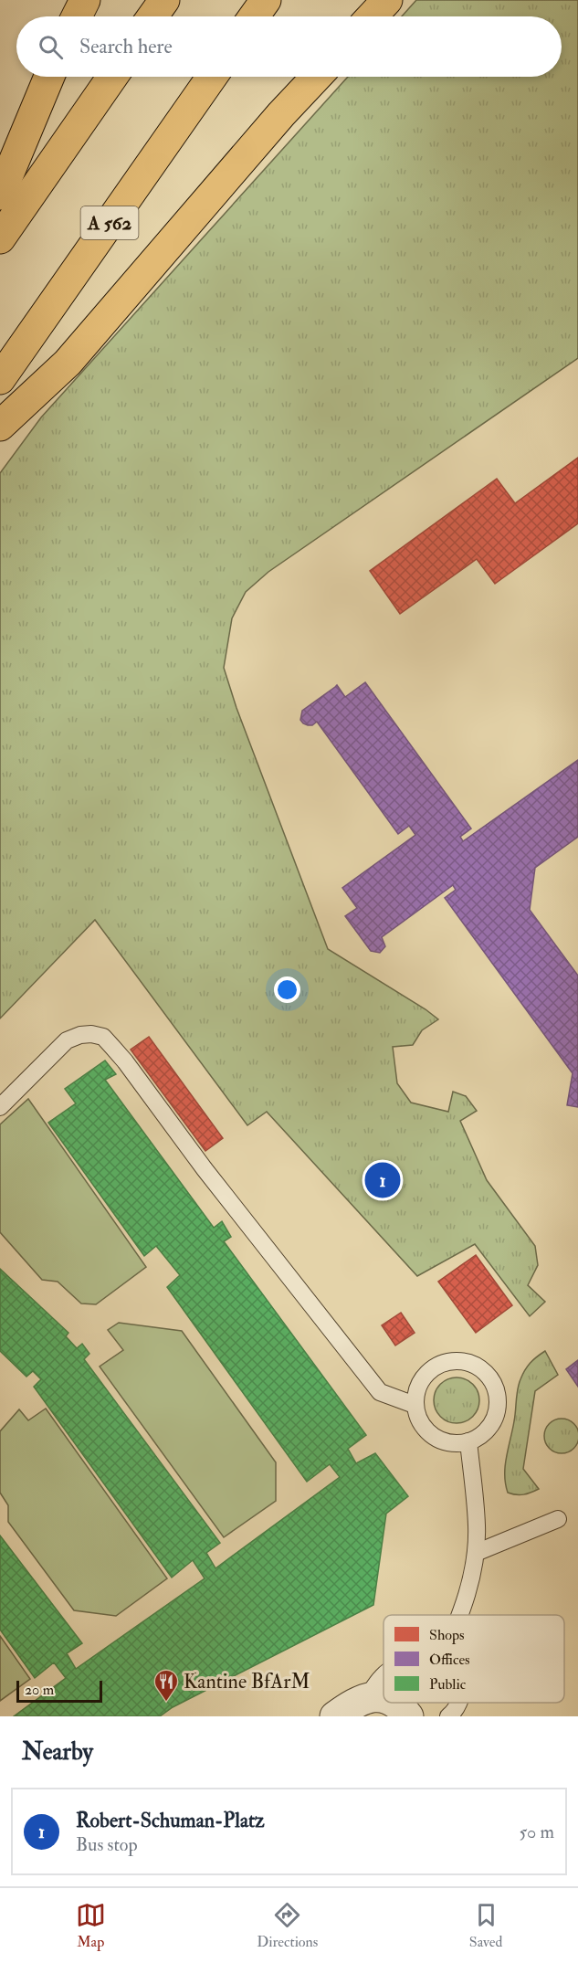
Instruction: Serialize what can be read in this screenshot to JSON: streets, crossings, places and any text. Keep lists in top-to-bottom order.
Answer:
{
  "streets": {
    "highway": ["A 562"]
  },
  "places": {
    "restaurant": ["Kantine BfArM"]
  },
  "legend": ["Shops", "Offices", "Public"],
  "scale_bar": "20 m",
  "page": {
    "search": "Search here",
    "pins": "1",
    "scale": "20 m",
    "heading": "Nearby",
    "list": [
      {
        "mark": "1",
        "name": "Robert-Schuman-Platz",
        "note": "Bus stop",
        "value": "50 m"
      }
    ],
    "nav": ["Map", "Directions", "Saved"]
  }
}
